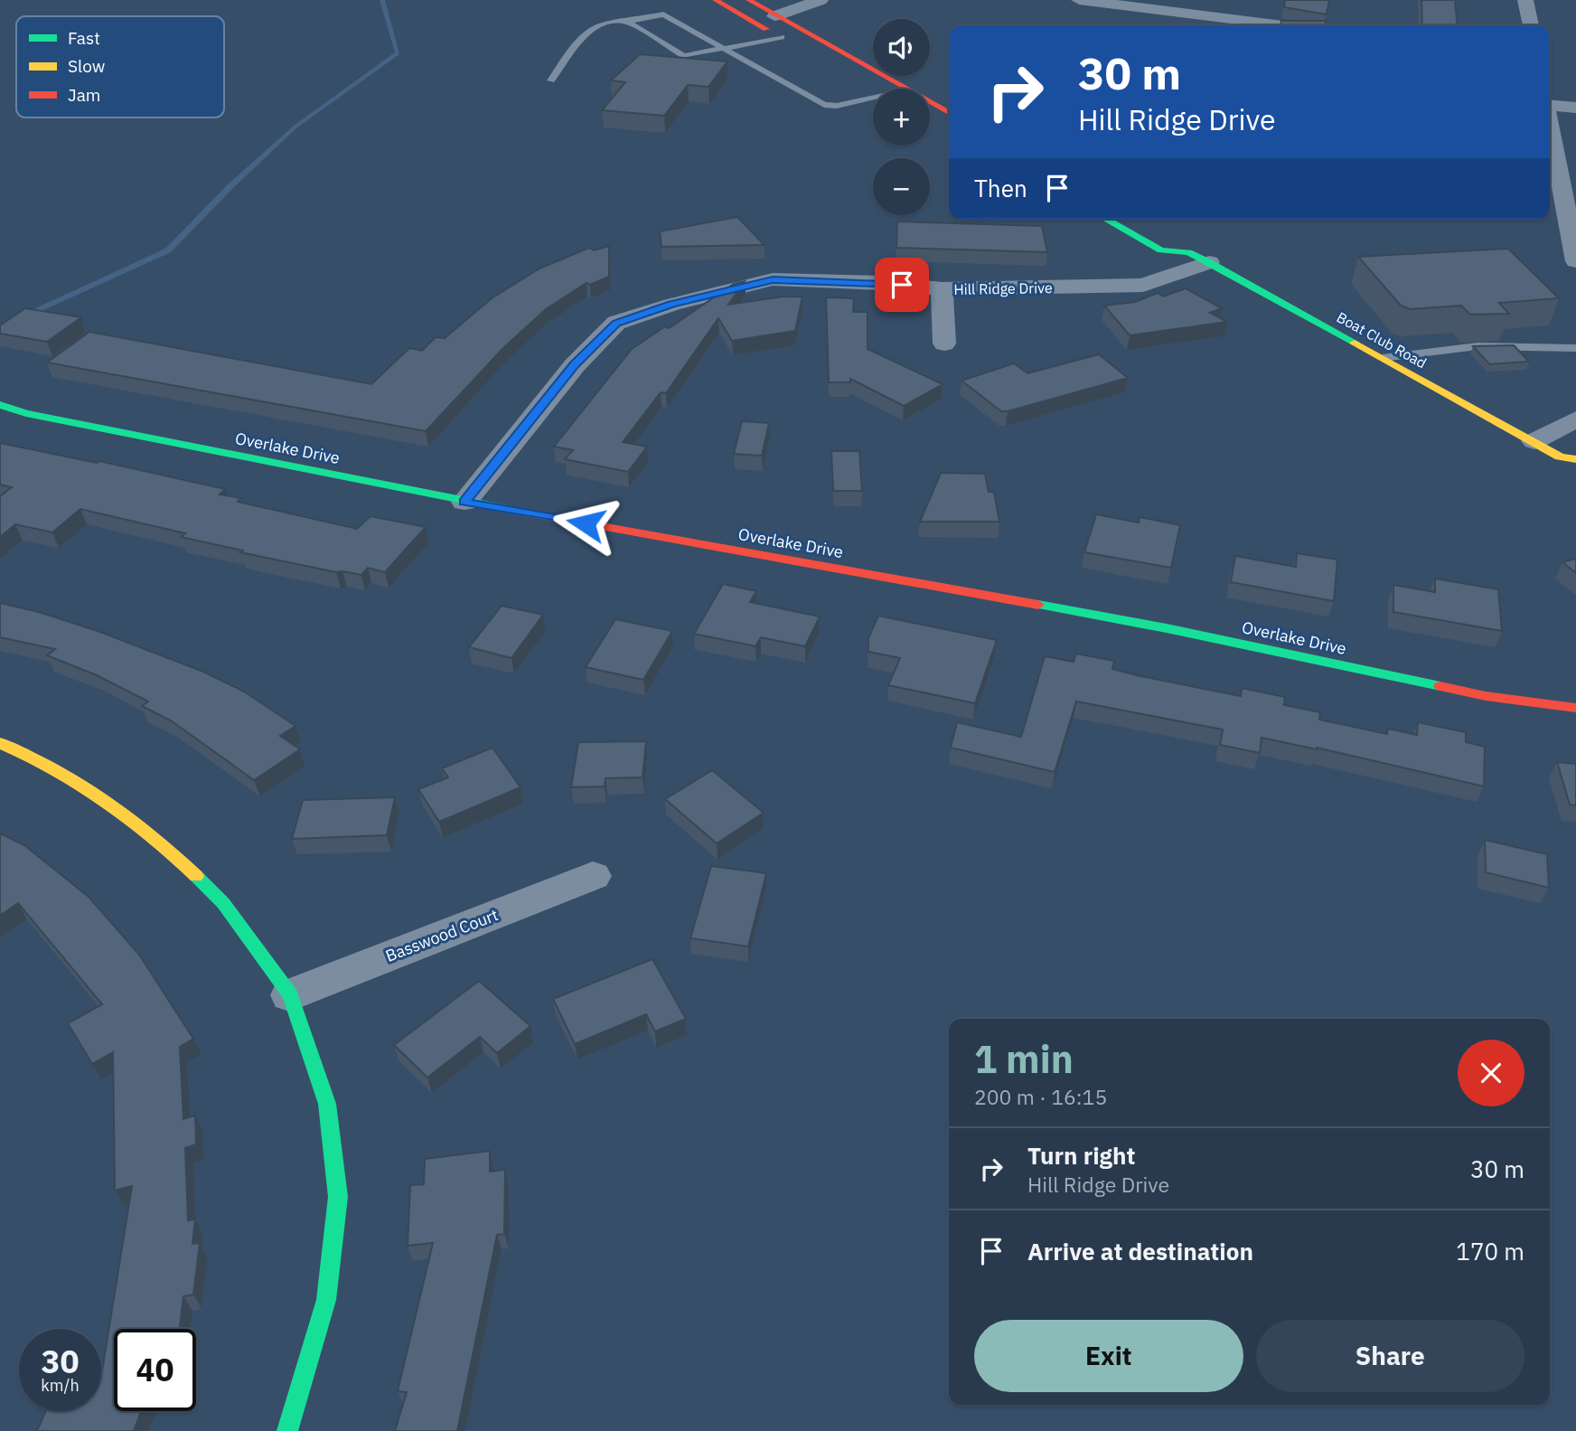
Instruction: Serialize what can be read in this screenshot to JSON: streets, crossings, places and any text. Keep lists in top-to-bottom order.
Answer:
{
  "streets": {
    "street": [
      "Hill Ridge Drive",
      "Boat Club Road",
      "Overlake Drive",
      "Basswood Court"
    ]
  },
  "crossings": [
    ["Hill Ridge Drive", "Boat Club Road"],
    ["Hill Ridge Drive", "Overlake Drive"]
  ],
  "legend": ["Fast", "Slow", "Jam"],
  "page": {
    "map_buttons": ["+", "−"],
    "turn": ["30 m", "Hill Ridge Drive"],
    "then": "Then",
    "heading": ["1 min", "200 m · 16:15"],
    "list": [
      {
        "name": "Turn right",
        "note": "Hill Ridge Drive",
        "value": "30 m"
      },
      {
        "name": "Arrive at destination",
        "value": "170 m"
      }
    ],
    "buttons": ["Exit", "Share"],
    "speed": "30 km/h",
    "limit": "40"
  }
}
